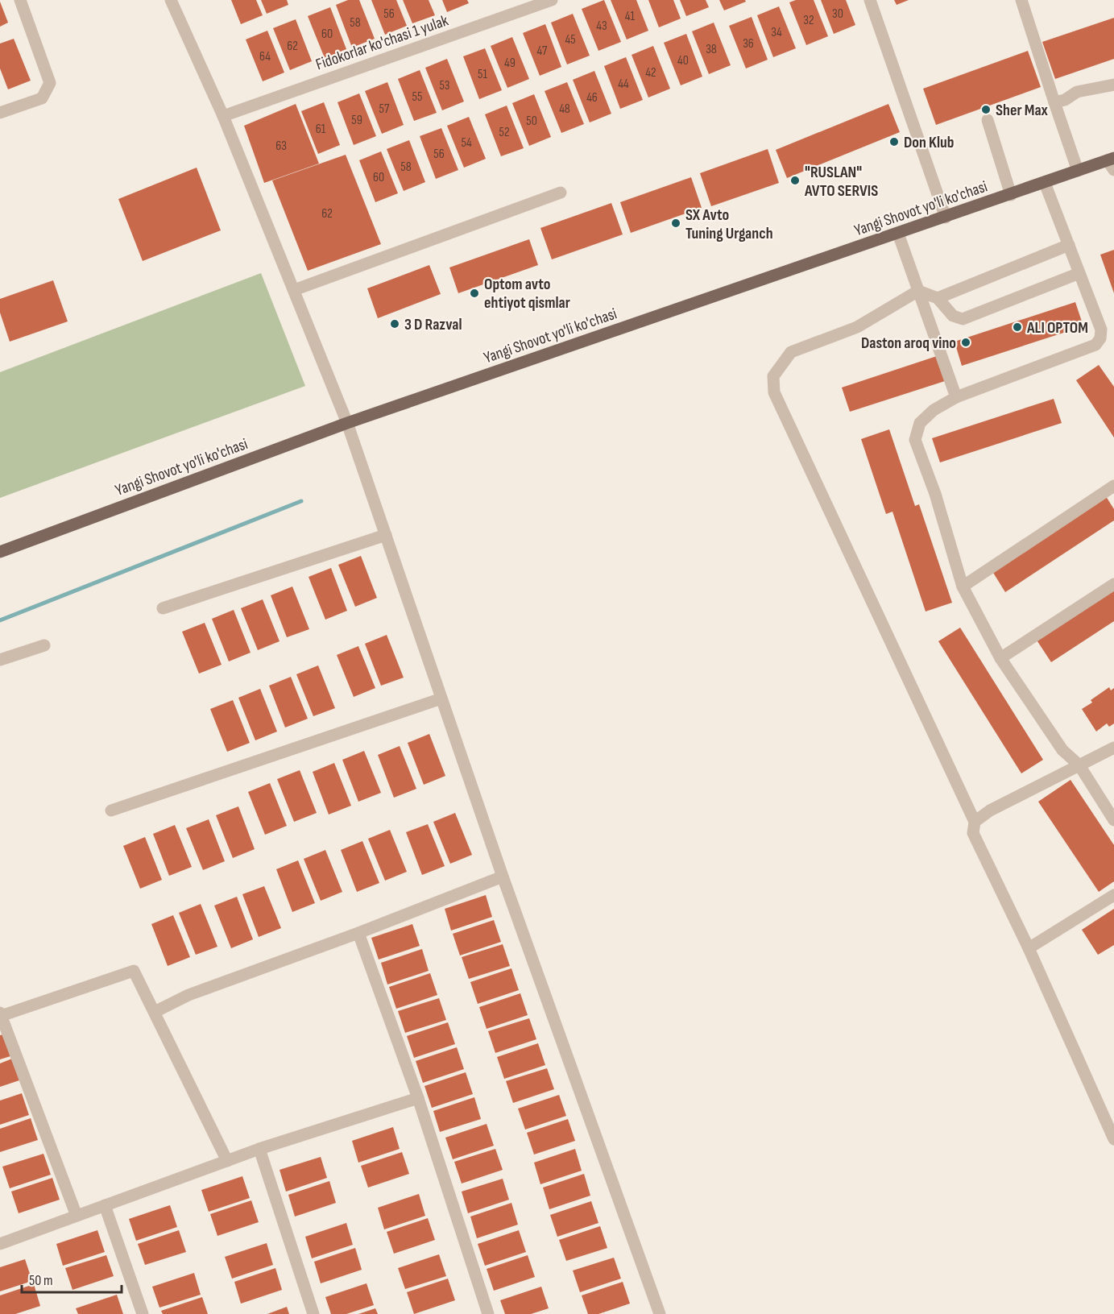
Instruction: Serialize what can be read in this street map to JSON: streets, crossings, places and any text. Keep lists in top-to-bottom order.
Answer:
{
  "streets": {
    "main road": ["Yangi Shovot yo'li ko'chasi"],
    "street": ["Fidokorlar ko'chasi 1 yulak"]
  },
  "places": [
    "Sher Max",
    "Don Klub",
    "\"RUSLAN\" AVTO SERVIS",
    "SX Avto Tuning Urganch",
    "Optom avto ehtiyot qismlar",
    "3 D Razval",
    "ALI OPTOM",
    "Daston aroq vino"
  ],
  "house_numbers": [
    "56",
    "30",
    "41",
    "32",
    "58",
    "43",
    "34",
    "60",
    "45",
    "36",
    "62",
    "38",
    "47",
    "64",
    "40",
    "49",
    "42",
    "51",
    "44",
    "53",
    "55",
    "46",
    "57",
    "48",
    "59",
    "50",
    "61",
    "52",
    "54",
    "63",
    "56",
    "58",
    "60",
    "62"
  ],
  "scale_bar": "50 m"
}
